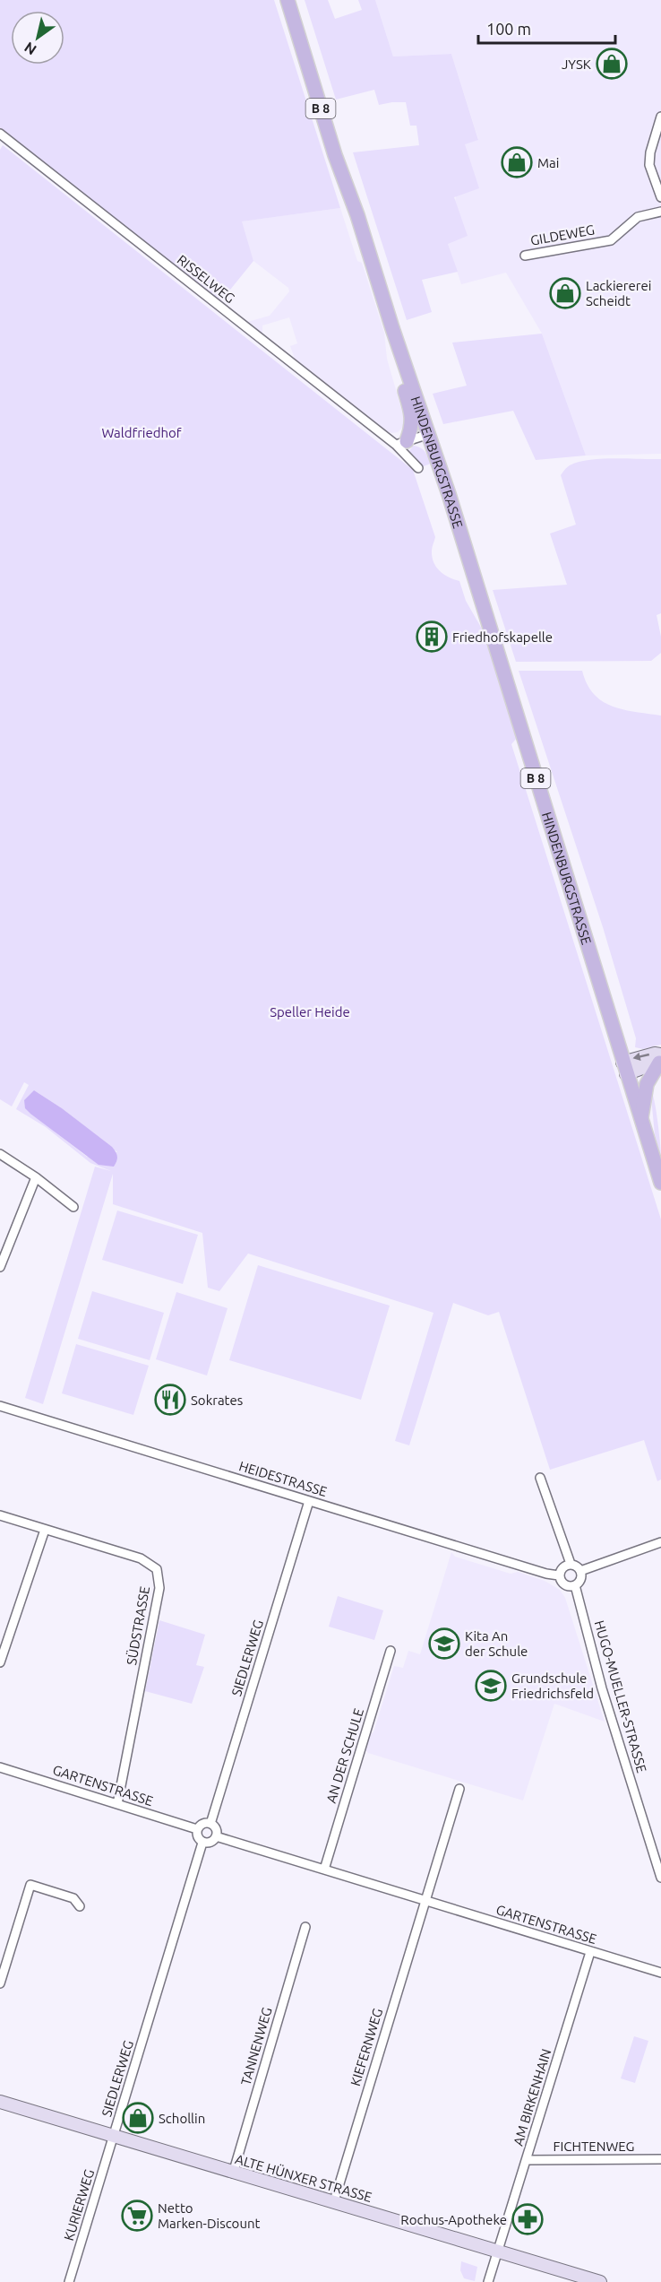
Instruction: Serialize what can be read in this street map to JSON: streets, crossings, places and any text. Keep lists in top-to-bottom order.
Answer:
{
  "streets": {
    "main road": ["B 8", "HINDENBURGSTRASSE"],
    "street": [
      "GILDEWEG",
      "RISSELWEG",
      "HEIDESTRASSE",
      "SÜDSTRASSE",
      "SIEDLERWEG",
      "HUGO-MUELLER-STRASSE",
      "AN DER SCHULE",
      "GARTENSTRASSE",
      "TANNENWEG",
      "KIEFERNWEG",
      "AM BIRKENHAIN",
      "FICHTENWEG",
      "ALTE HÜNXER STRASSE",
      "KURIERWEG"
    ]
  },
  "crossings": [
    ["RISSELWEG", "HINDENBURGSTRASSE"],
    ["HEIDESTRASSE", "SIEDLERWEG"],
    ["HEIDESTRASSE", "HUGO-MUELLER-STRASSE"],
    ["SÜDSTRASSE", "GARTENSTRASSE"],
    ["SIEDLERWEG", "GARTENSTRASSE"],
    ["SIEDLERWEG", "ALTE HÜNXER STRASSE"],
    ["SIEDLERWEG", "KURIERWEG"],
    ["AN DER SCHULE", "GARTENSTRASSE"],
    ["GARTENSTRASSE", "KIEFERNWEG"],
    ["GARTENSTRASSE", "AM BIRKENHAIN"],
    ["TANNENWEG", "ALTE HÜNXER STRASSE"],
    ["KIEFERNWEG", "ALTE HÜNXER STRASSE"],
    ["AM BIRKENHAIN", "FICHTENWEG"],
    ["AM BIRKENHAIN", "ALTE HÜNXER STRASSE"],
    ["ALTE HÜNXER STRASSE", "KURIERWEG"]
  ],
  "parks": ["Waldfriedhof", "Speller Heide"],
  "places": {
    "shop": [
      "JYSK",
      "Mai",
      "Lackiererei Scheidt",
      "Schollin"
    ],
    "building": ["Friedhofskapelle"],
    "restaurant": ["Sokrates"],
    "school or university": ["Kita An der Schule", "Grundschule Friedrichsfeld"],
    "supermarket": ["Netto Marken-Discount"],
    "pharmacy": ["Rochus-Apotheke"]
  },
  "scale_bar": "100 m",
  "north": "bottom left"
}
